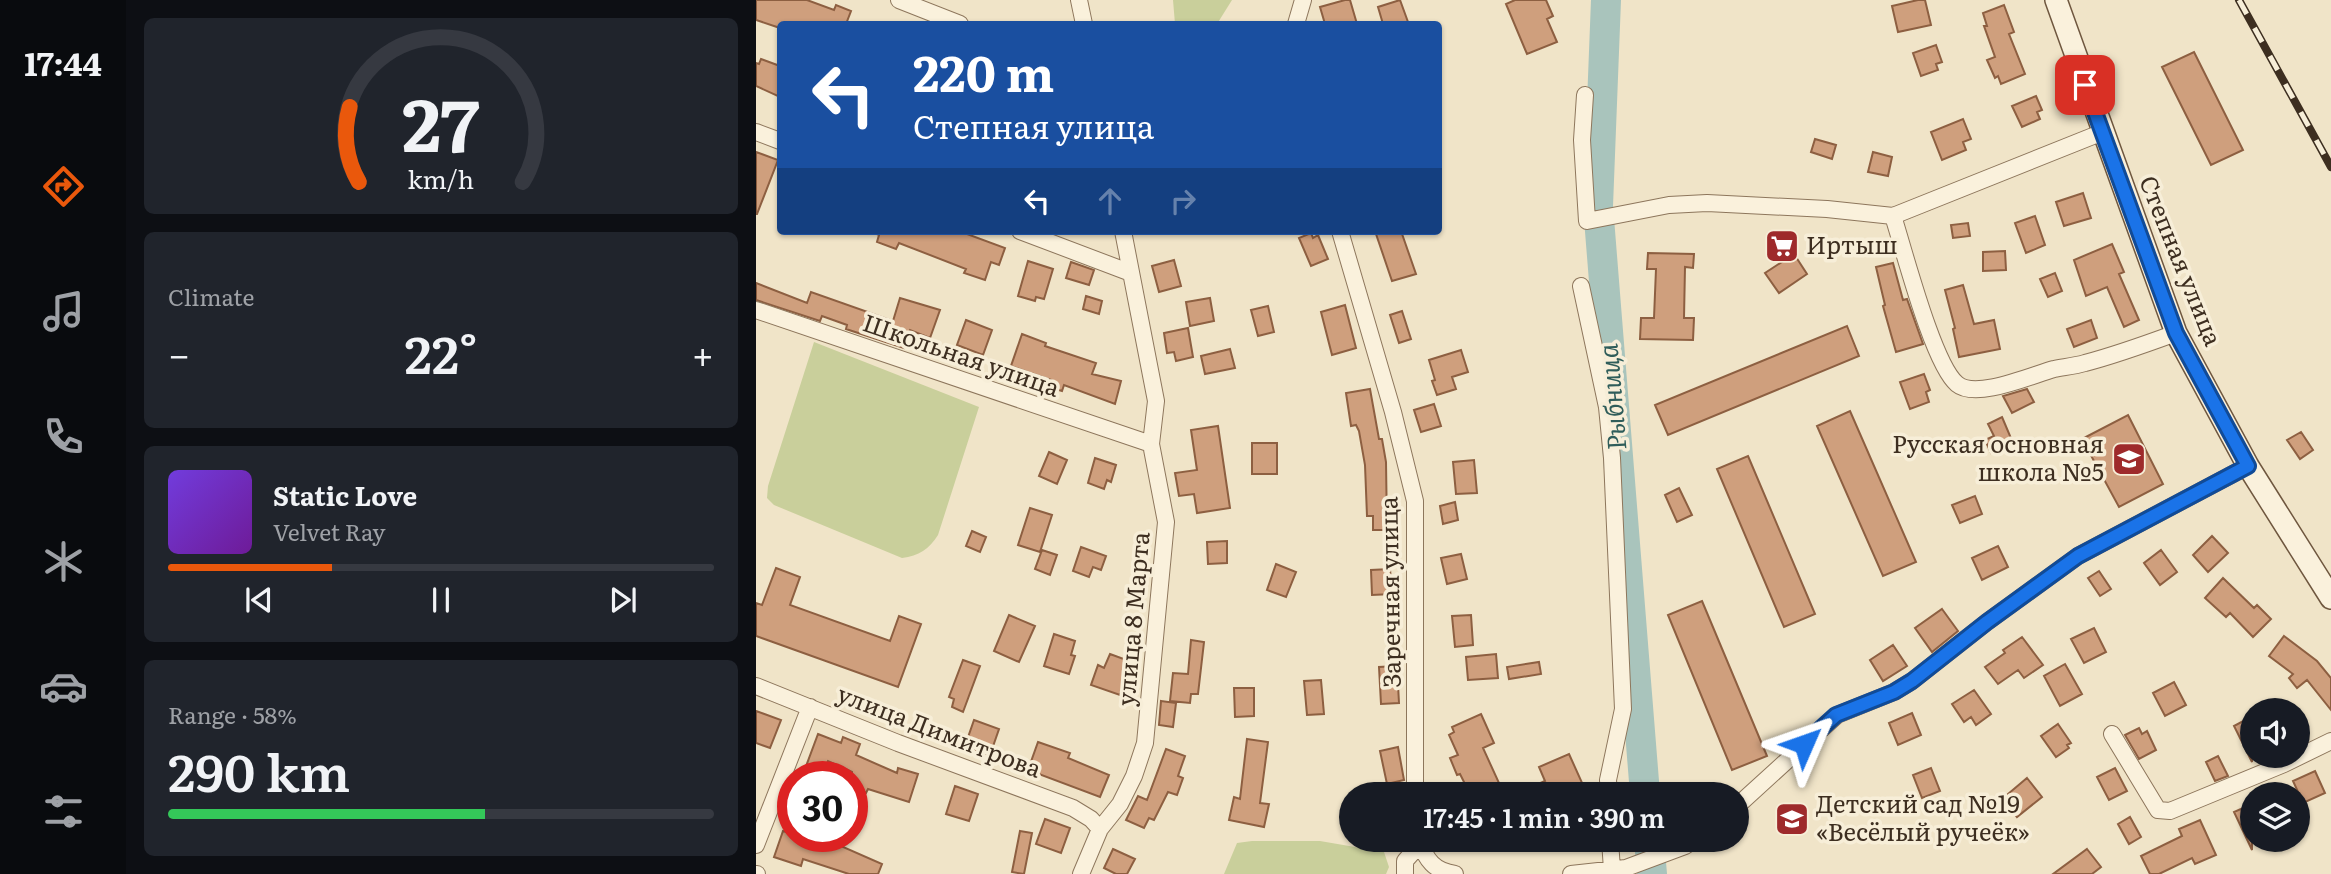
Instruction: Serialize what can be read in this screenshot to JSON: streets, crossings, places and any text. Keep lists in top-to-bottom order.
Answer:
{
  "streets": {
    "main road": ["Степная улица"],
    "street": [
      "Школьная улица",
      "Заречная улица",
      "улица 8 Марта",
      "улица Димитрова"
    ]
  },
  "crossings": [
    ["Школьная улица", "улица 8 Марта"],
    ["улица 8 Марта", "улица Димитрова"]
  ],
  "water": ["Рыбница"],
  "places": {
    "supermarket": ["Иртыш"],
    "school or university": ["Русская основная школа №5", "Детский сад №19 «Весёлый ручеёк»"]
  },
  "page": {
    "tabs": "17:44",
    "turn": ["220 m", "Степная улица"],
    "tile": [
      "Climate",
      ["Range · 58%", "290 km"]
    ],
    "heat": ["−", "22°", "+"],
    "song": ["Static Love", "Velvet Ray"],
    "limit": "30",
    "trip": "17:45 · 1 min · 390 m",
    "gauge": ["27", "km/h"]
  }
}
